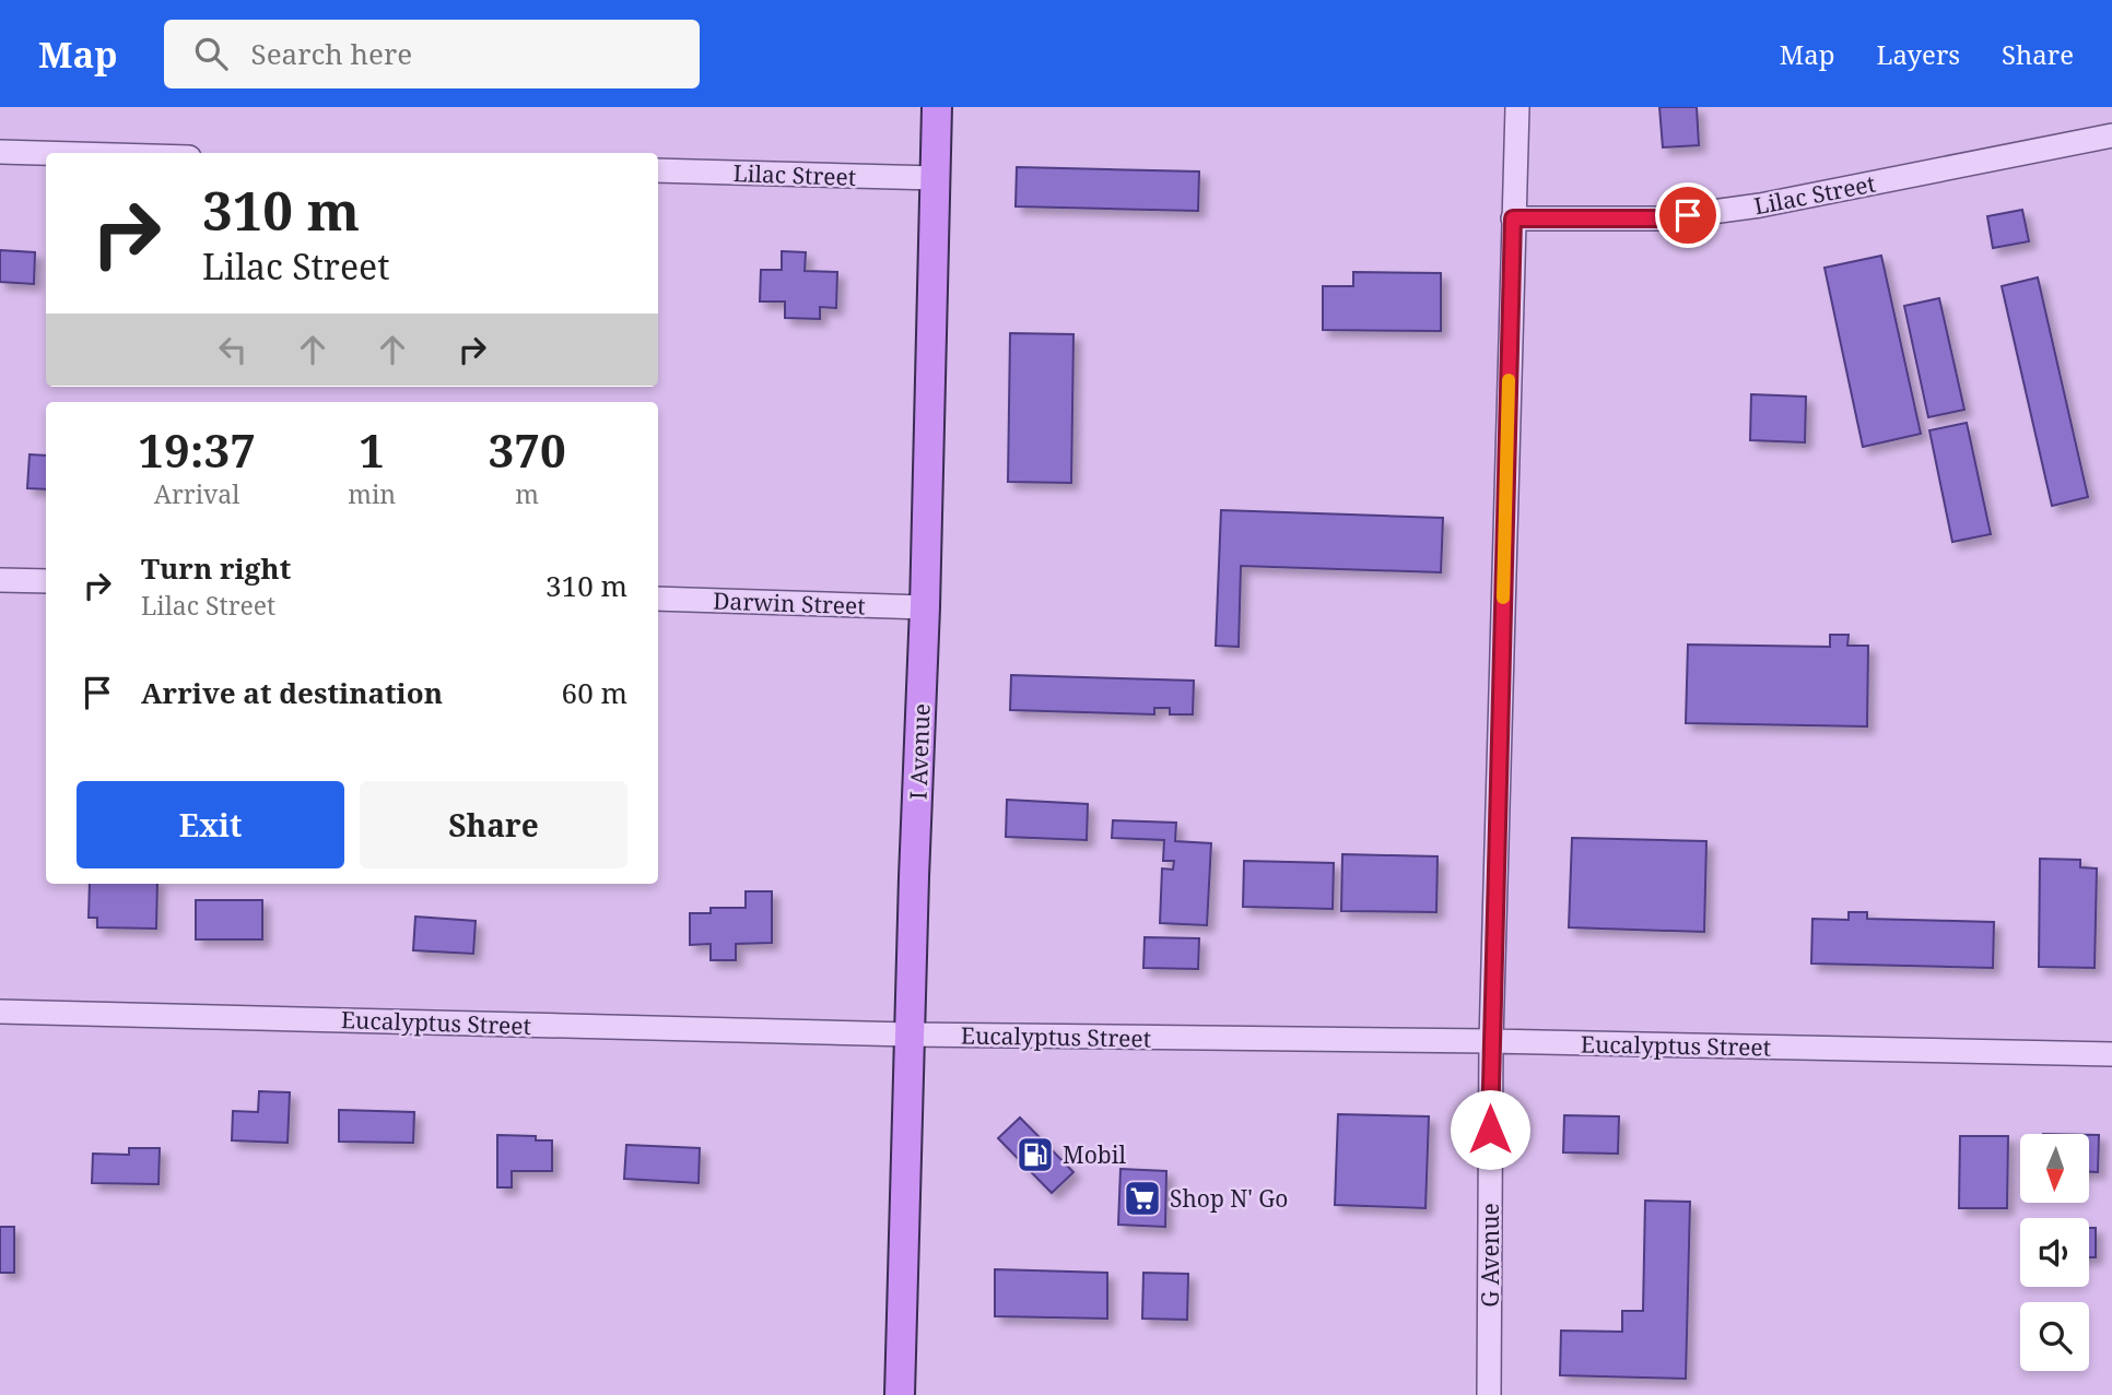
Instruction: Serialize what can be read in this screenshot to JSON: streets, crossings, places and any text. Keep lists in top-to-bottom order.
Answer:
{
  "streets": {
    "main road": ["I Avenue"],
    "street": [
      "Lilac Street",
      "Darwin Street",
      "Eucalyptus Street",
      "G Avenue"
    ]
  },
  "crossings": [
    ["Lilac Street", "I Avenue"],
    ["Lilac Street", "G Avenue"],
    ["Darwin Street", "I Avenue"],
    ["I Avenue", "Eucalyptus Street"],
    ["Eucalyptus Street", "G Avenue"]
  ],
  "places": {
    "fuel station": ["Mobil"],
    "supermarket": ["Shop N' Go"]
  },
  "north": "bottom",
  "page": {
    "header": "Map",
    "search": "Search here",
    "nav": ["Map", "Layers", "Share"],
    "turn": ["310 m", "Lilac Street"],
    "eta": [
      "19:37",
      "Arrival",
      "1",
      "min",
      "370",
      "m"
    ],
    "list": [
      {
        "name": "Turn right",
        "note": "Lilac Street",
        "value": "310 m"
      },
      {
        "name": "Arrive at destination",
        "value": "60 m"
      }
    ],
    "buttons": ["Exit", "Share"]
  }
}
